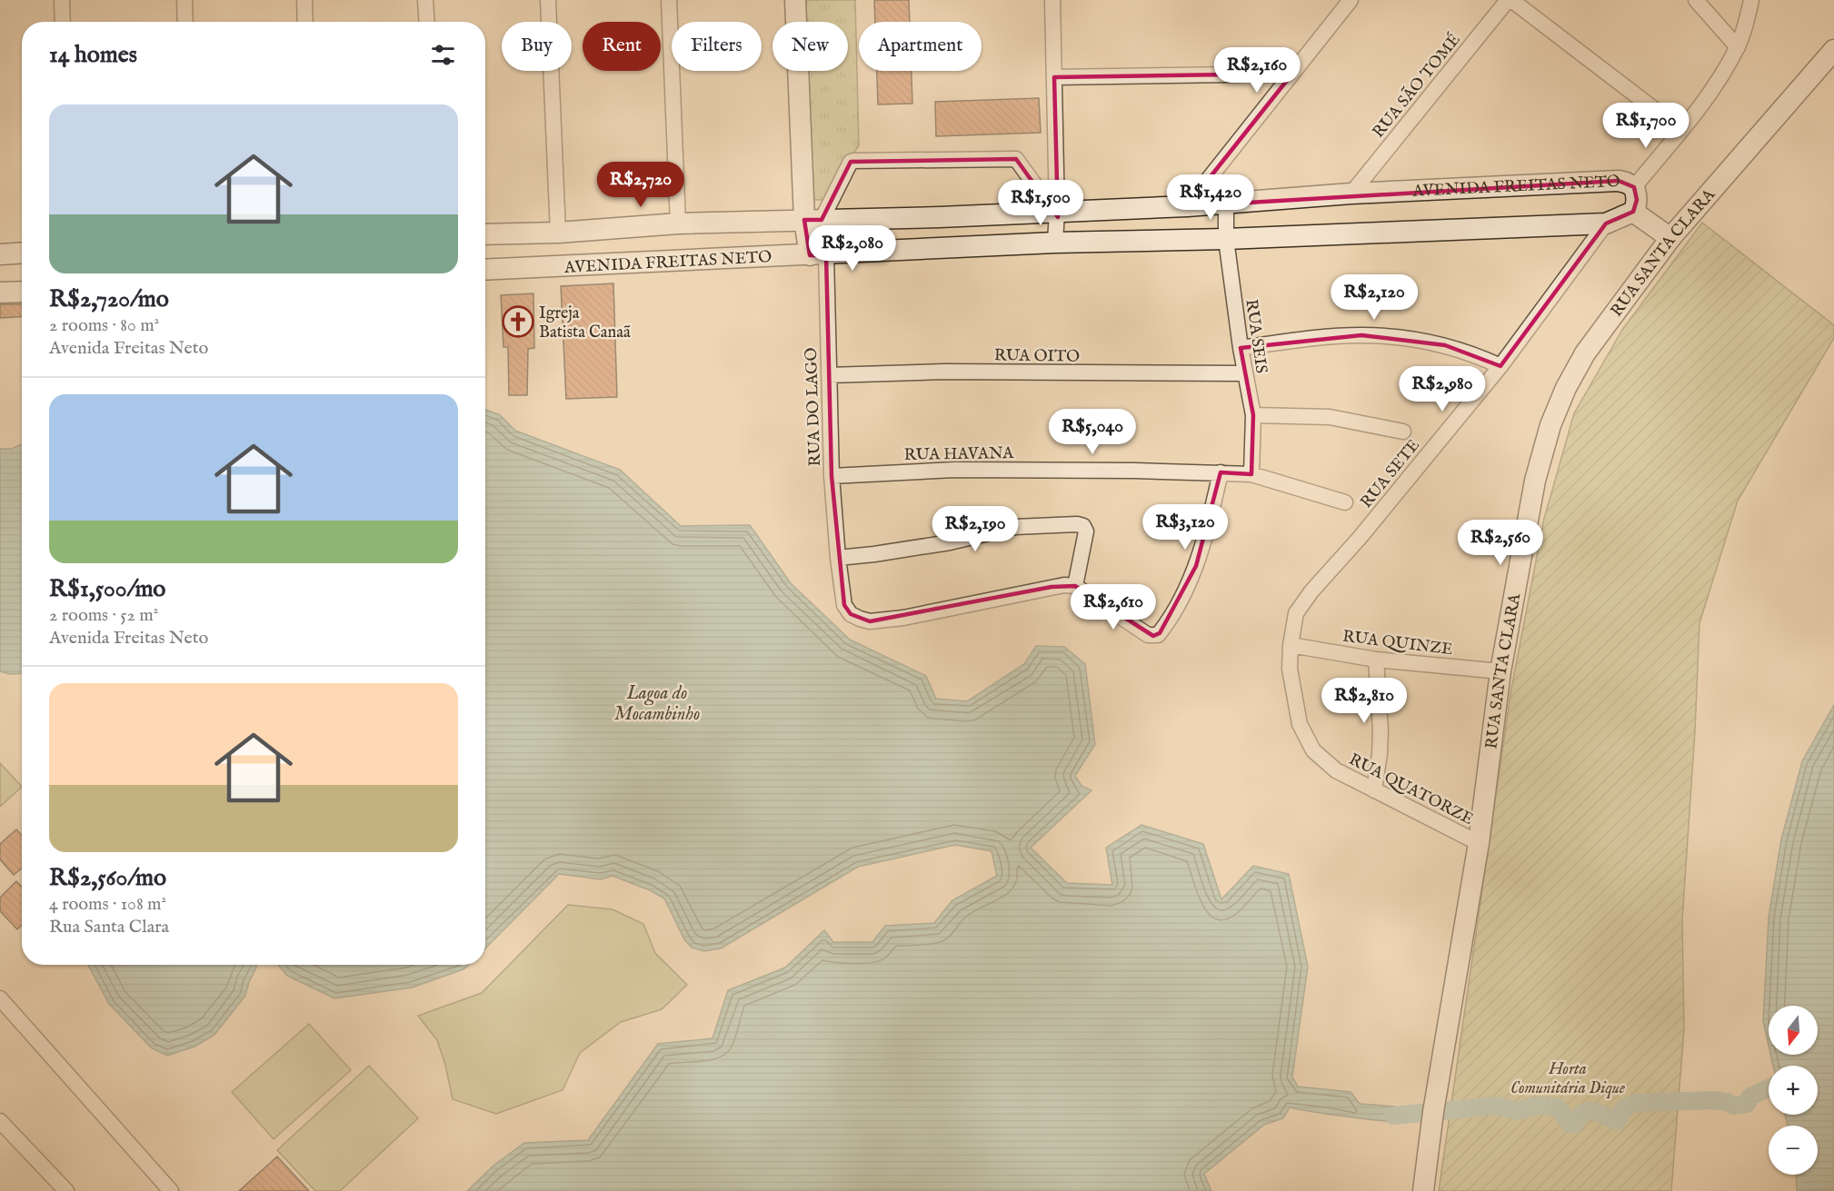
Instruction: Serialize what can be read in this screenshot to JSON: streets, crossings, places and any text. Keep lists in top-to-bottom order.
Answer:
{
  "streets": {
    "main road": ["AVENIDA FREITAS NETO", "RUA SANTA CLARA"],
    "street": [
      "RUA SÃO TOMÉ",
      "RUA SEIS",
      "RUA OITO",
      "RUA DO LAGO",
      "RUA HAVANA",
      "RUA SETE",
      "RUA QUINZE",
      "RUA QUATORZE"
    ]
  },
  "crossings": [
    ["RUA SÃO TOMÉ", "AVENIDA FREITAS NETO"],
    ["AVENIDA FREITAS NETO", "RUA SEIS"],
    ["AVENIDA FREITAS NETO", "RUA DO LAGO"],
    ["AVENIDA FREITAS NETO", "RUA SETE"],
    ["RUA SANTA CLARA", "RUA QUINZE"],
    ["RUA SANTA CLARA", "RUA QUATORZE"],
    ["RUA SEIS", "RUA OITO"],
    ["RUA SEIS", "RUA HAVANA"],
    ["RUA OITO", "RUA DO LAGO"],
    ["RUA DO LAGO", "RUA HAVANA"],
    ["RUA SETE", "RUA QUATORZE"],
    ["RUA QUINZE", "RUA QUATORZE"]
  ],
  "water": ["Lagoa do Mocambinho"],
  "parks": ["Horta Comunitária Dique"],
  "places": {
    "church": ["Igreja Batista Canaã"]
  },
  "north": "bottom",
  "page": {
    "chip": [
      "Buy",
      "Rent",
      "Filters",
      "New",
      "Apartment"
    ],
    "heading": "14 homes",
    "price": [
      "R$2,160",
      "R$1,700",
      "R$2,720",
      "R$1,420",
      "R$1,500",
      "R$2,080",
      "R$2,120",
      "R$2,980",
      "R$5,040",
      "R$3,120",
      "R$2,190",
      "R$2,560",
      "R$2,610",
      "R$2,810"
    ],
    "list": [
      {
        "name": "R$2,720/mo",
        "note": "2 rooms · 80 m² · Avenida Freitas Neto"
      },
      {
        "name": "R$1,500/mo",
        "note": "2 rooms · 52 m² · Avenida Freitas Neto"
      },
      {
        "name": "R$2,560/mo",
        "note": "4 rooms · 108 m² · Rua Santa Clara"
      }
    ],
    "map_buttons": ["+", "−"]
  }
}
